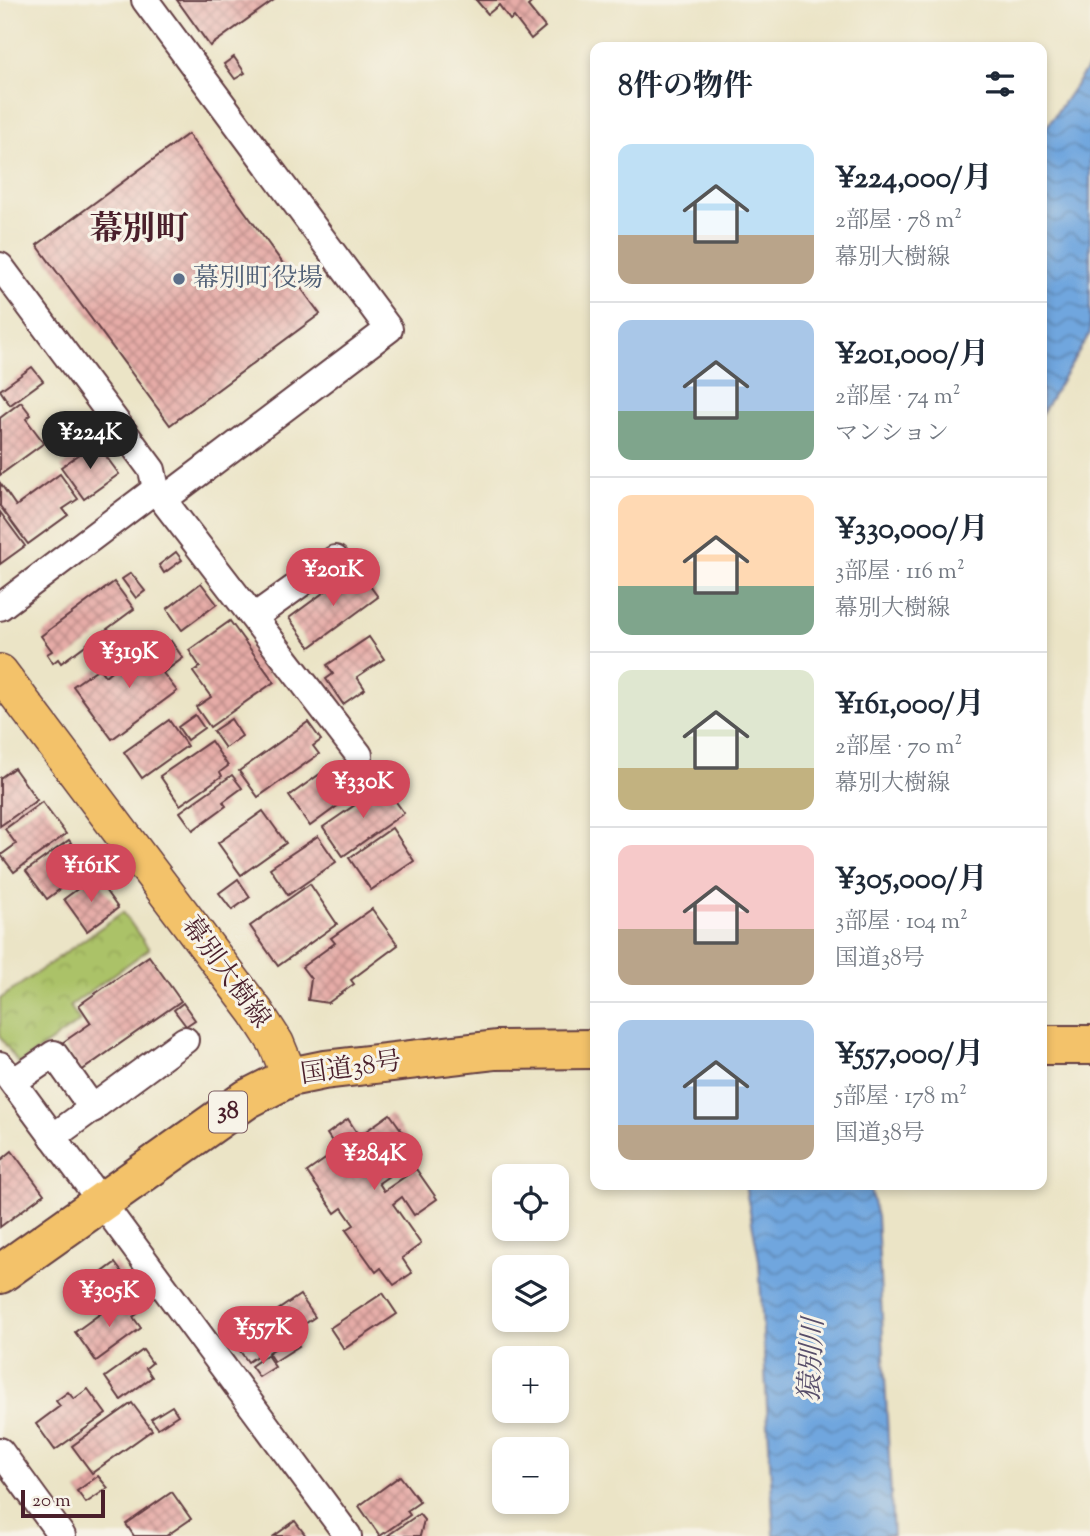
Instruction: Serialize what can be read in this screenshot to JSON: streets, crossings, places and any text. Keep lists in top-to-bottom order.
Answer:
{
  "streets": {
    "highway": ["国道38号", "38"],
    "main road": ["幕別大樹線"]
  },
  "crossings": [
    ["幕別大樹線", "国道38号"]
  ],
  "districts": ["幕別町"],
  "water": ["猿別川"],
  "places": ["幕別町役場"],
  "scale_bar": "20 m",
  "page": {
    "heading": "8件の物件",
    "list": [
      {
        "name": "¥224,000/月",
        "note": "2部屋 · 78 m² · 幕別大樹線"
      },
      {
        "name": "¥201,000/月",
        "note": "2部屋 · 74 m² · マンション"
      },
      {
        "name": "¥330,000/月",
        "note": "3部屋 · 116 m² · 幕別大樹線"
      },
      {
        "name": "¥161,000/月",
        "note": "2部屋 · 70 m² · 幕別大樹線"
      },
      {
        "name": "¥305,000/月",
        "note": "3部屋 · 104 m² · 国道38号"
      },
      {
        "name": "¥557,000/月",
        "note": "5部屋 · 178 m² · 国道38号"
      }
    ],
    "price": [
      "¥224K",
      "¥201K",
      "¥319K",
      "¥330K",
      "¥161K",
      "¥284K",
      "¥305K",
      "¥557K"
    ],
    "map_buttons": ["+", "−"],
    "scale": "20 m"
  }
}
